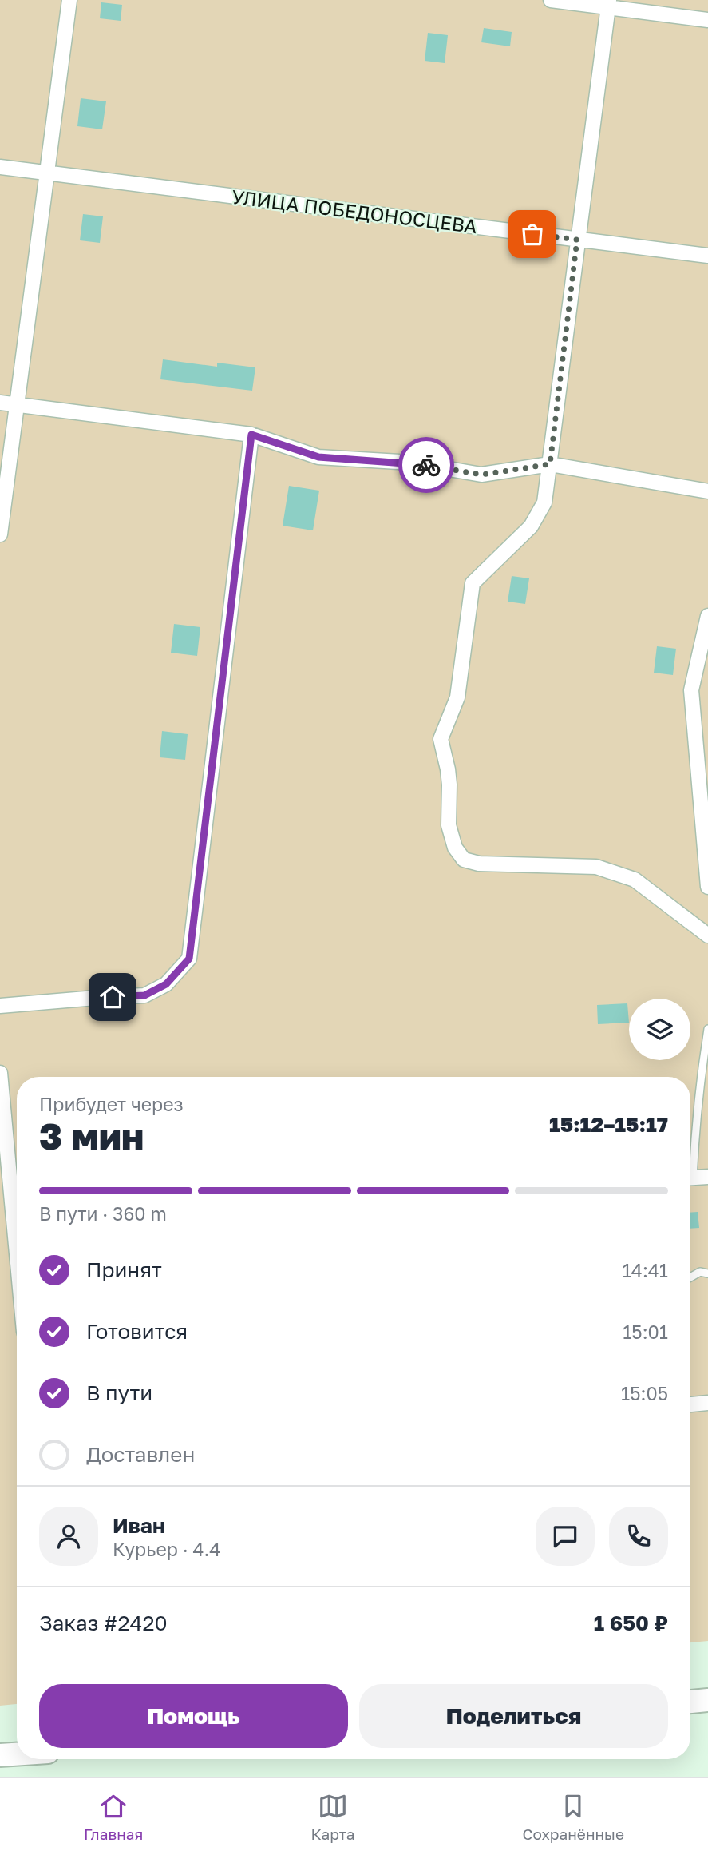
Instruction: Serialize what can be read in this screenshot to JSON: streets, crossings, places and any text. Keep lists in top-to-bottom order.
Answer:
{
  "streets": {
    "street": ["УЛИЦА ПОБЕДОНОСЦЕВА"]
  },
  "page": {
    "heading": ["3 мин", "Прибудет через", "15:12–15:17"],
    "panel": [
      "Иван",
      "Курьер · 4.4",
      "Заказ #2420",
      "1 650 ₽"
    ],
    "bar": "В пути · 360 m",
    "list": [
      ["Принят", "14:41"],
      ["Готовится", "15:01"],
      ["В пути", "15:05"],
      "Доставлен"
    ],
    "buttons": ["Помощь", "Поделиться"],
    "tabs": ["Главная", "Карта", "Сохранённые"]
  }
}
